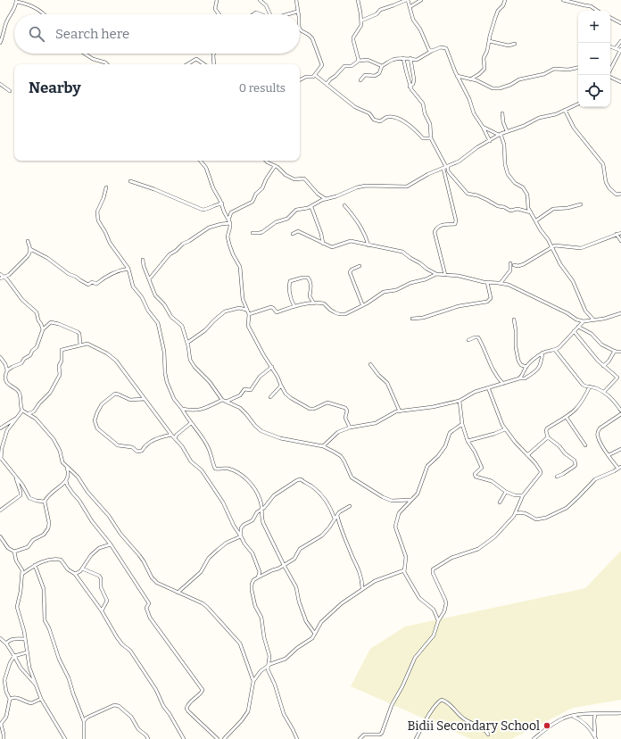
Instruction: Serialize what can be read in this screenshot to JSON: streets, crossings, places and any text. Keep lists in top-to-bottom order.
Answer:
{
  "places": ["Bidii Secondary School"],
  "page": {
    "map_buttons": ["+", "−"],
    "search": "Search here",
    "heading": ["Nearby", "0 results"]
  }
}
